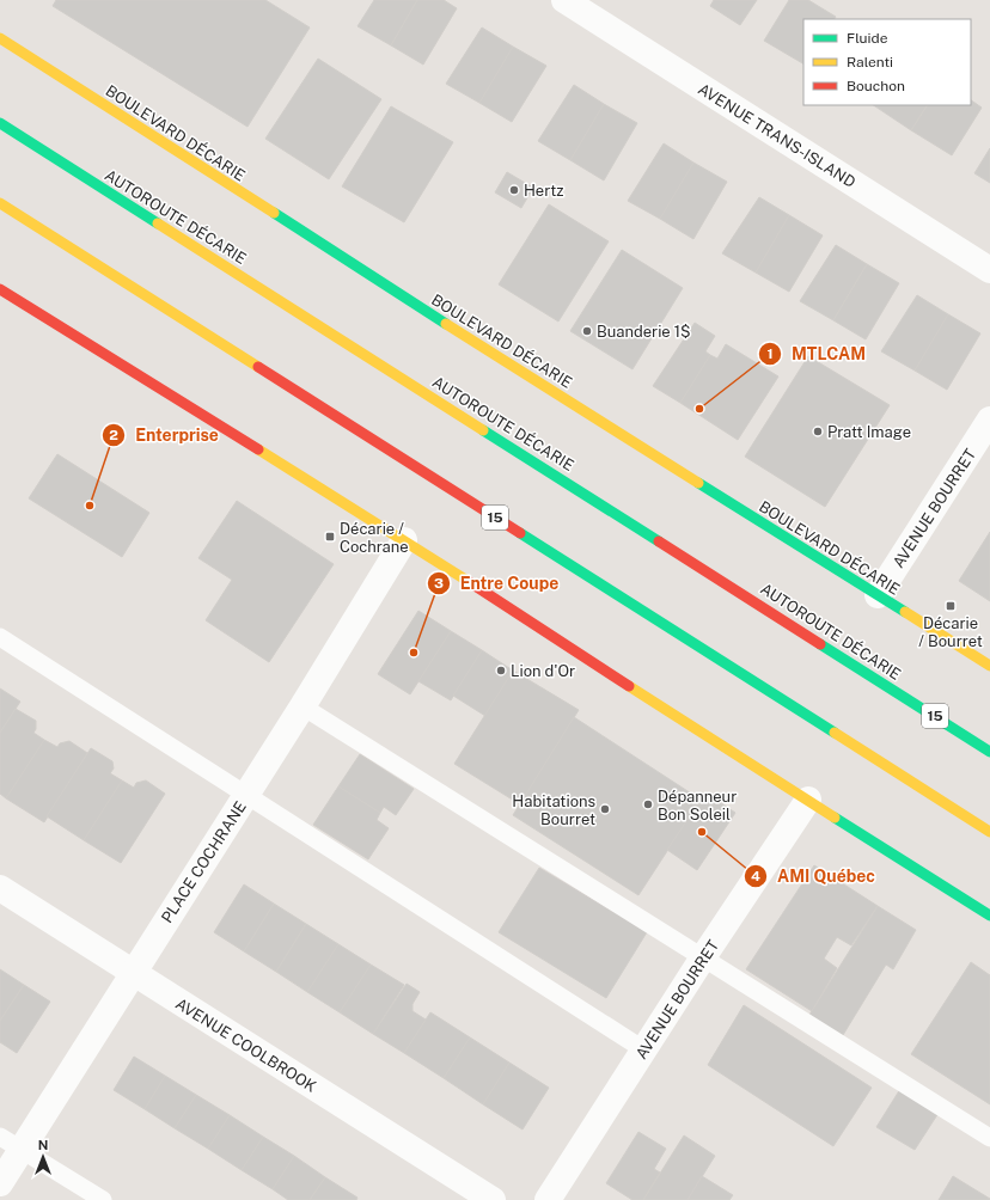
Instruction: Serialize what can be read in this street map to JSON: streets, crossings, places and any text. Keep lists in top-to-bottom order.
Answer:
{
  "streets": {
    "main road": ["BOULEVARD DÉCARIE", "AUTOROUTE DÉCARIE", "15"],
    "street": [
      "AVENUE TRANS-ISLAND",
      "AVENUE BOURRET",
      "PLACE COCHRANE",
      "AVENUE COOLBROOK"
    ]
  },
  "crossings": [
    ["BOULEVARD DÉCARIE", "AVENUE BOURRET"],
    ["PLACE COCHRANE", "AVENUE COOLBROOK"]
  ],
  "places": {
    "other": [
      "Hertz",
      "Buanderie 1$",
      "MTLCAM",
      "Pratt Image",
      "Enterprise",
      "Entre Coupe",
      "Lion d'Or",
      "Dépanneur Bon Soleil",
      "Habitations Bourret",
      "AMI Québec"
    ],
    "transit": ["Décarie / Cochrane", "Décarie / Bourret"]
  },
  "legend": ["Fluide", "Ralenti", "Bouchon"],
  "north": "top"
}
